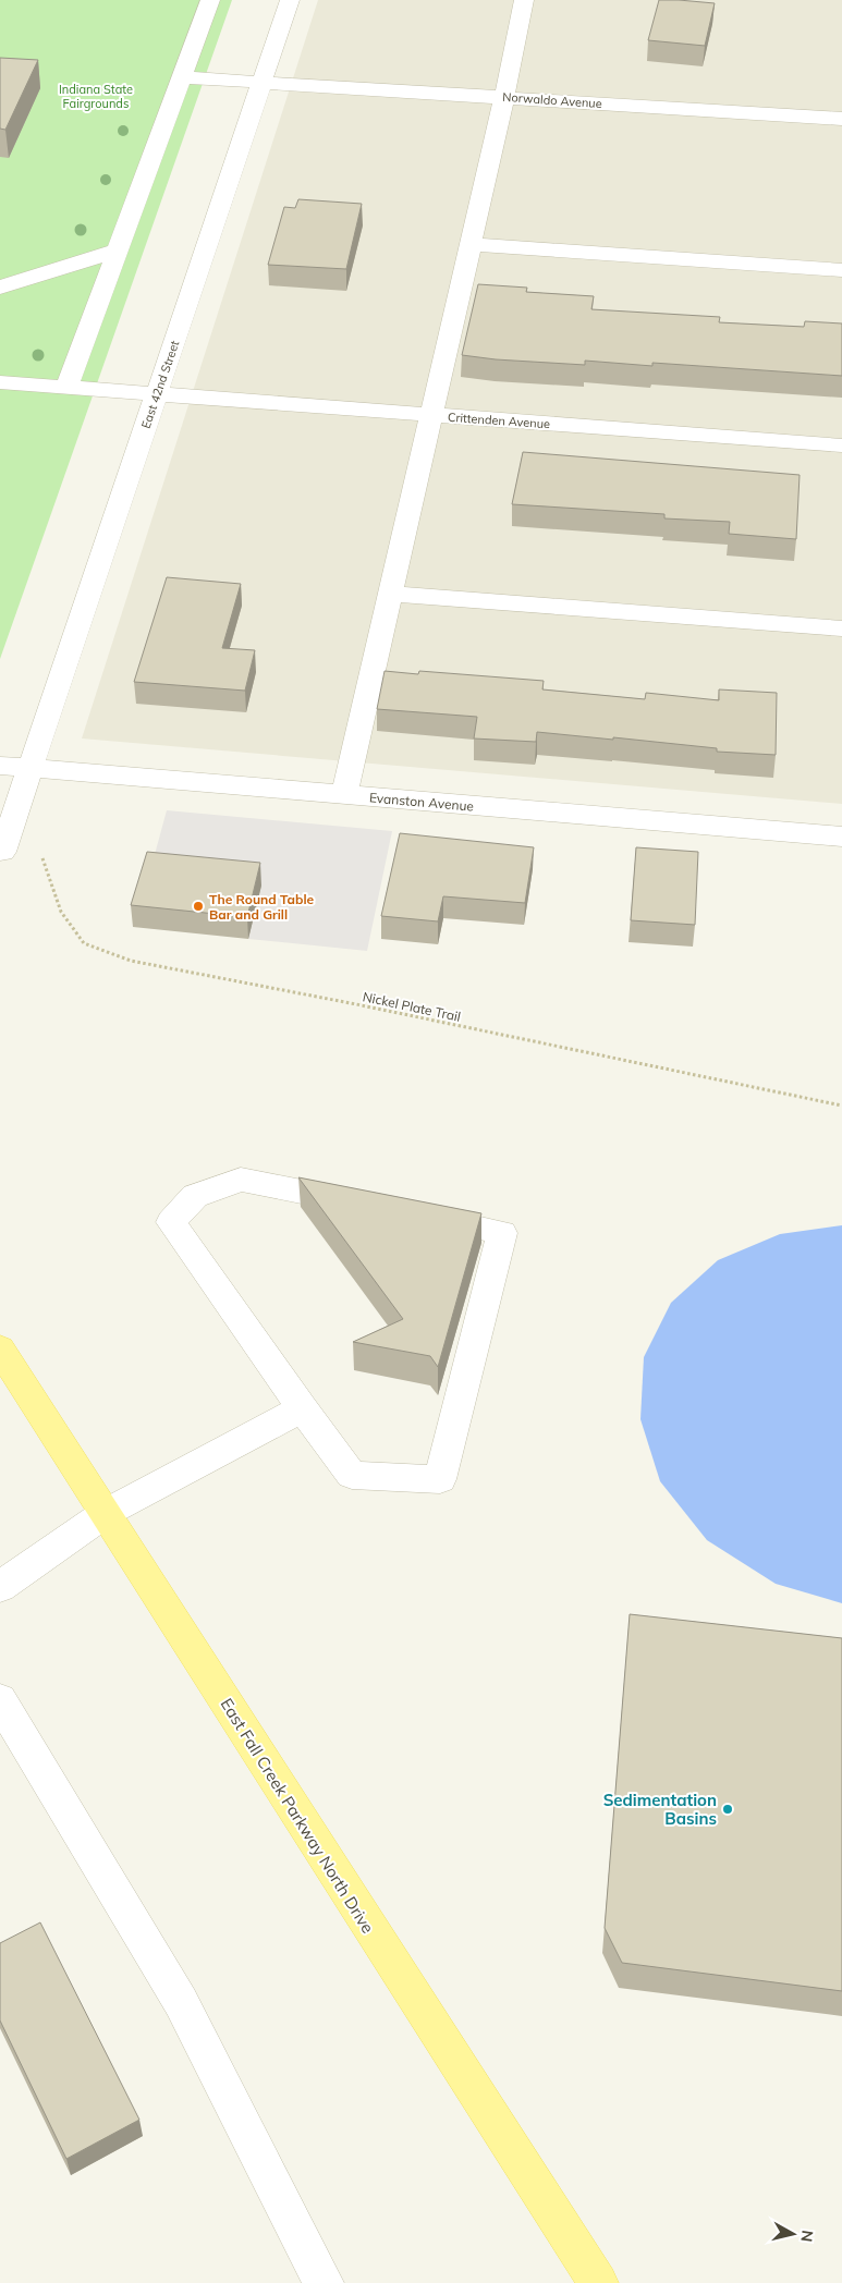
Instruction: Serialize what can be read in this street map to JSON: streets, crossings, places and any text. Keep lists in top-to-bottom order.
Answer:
{
  "streets": {
    "main road": ["East Fall Creek Parkway North Drive"],
    "street": [
      "Norwaldo Avenue",
      "East 42nd Street",
      "Crittenden Avenue",
      "Evanston Avenue"
    ],
    "path": ["Nickel Plate Trail"]
  },
  "crossings": [
    ["Norwaldo Avenue", "East 42nd Street"],
    ["East 42nd Street", "Crittenden Avenue"],
    ["East 42nd Street", "Evanston Avenue"]
  ],
  "parks": ["Indiana State Fairgrounds"],
  "places": ["The Round Table Bar and Grill", "Sedimentation Basins"],
  "north": "right"
}
